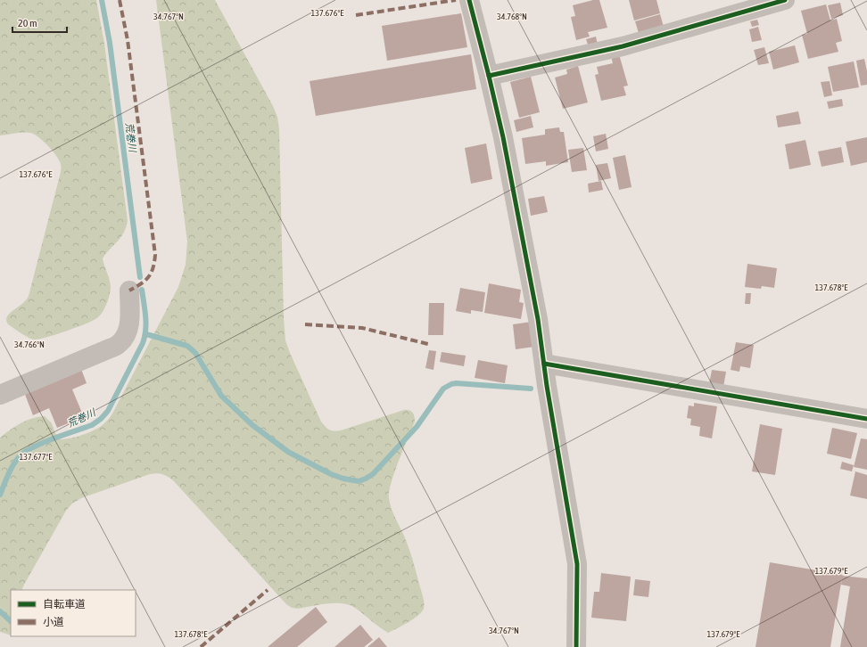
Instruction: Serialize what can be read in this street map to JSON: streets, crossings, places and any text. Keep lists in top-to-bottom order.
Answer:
{
  "water": ["荒巻川"],
  "legend": ["自転車道", "小道"],
  "scale_bar": "20 m",
  "coordinates": [
    "137.676°E",
    "34.767°N",
    "34.768°N",
    "137.678°E",
    "34.766°N",
    "137.677°E",
    "137.679°E"
  ]
}
